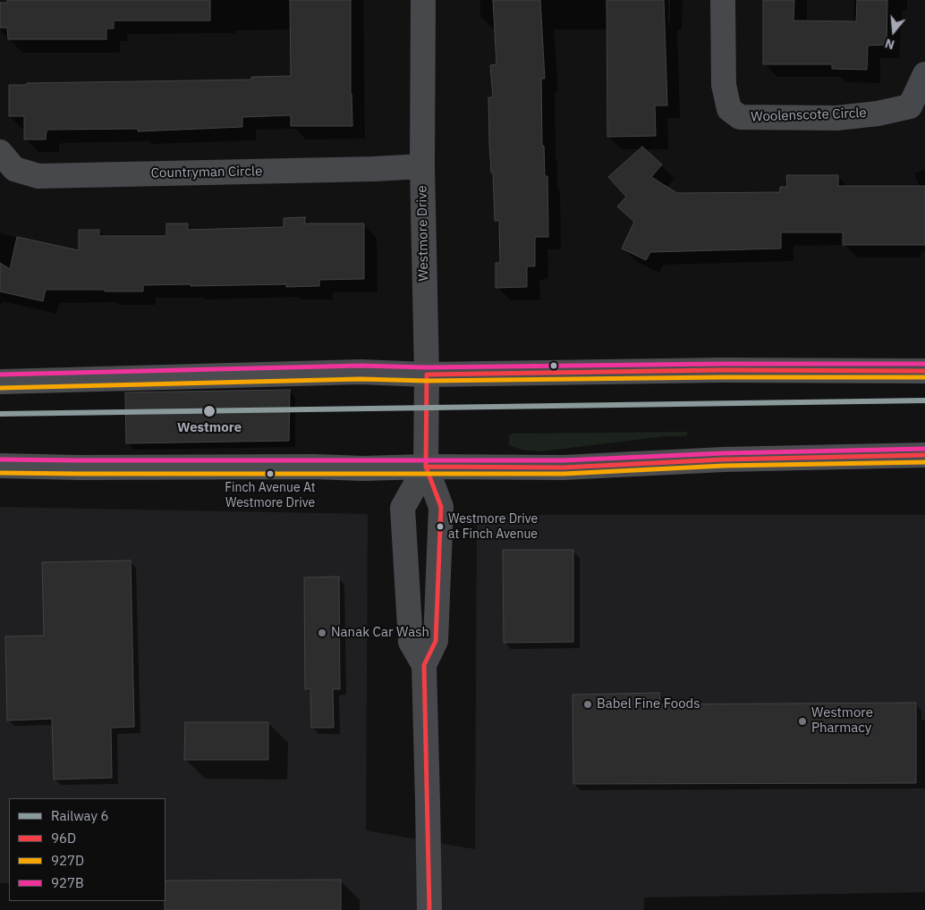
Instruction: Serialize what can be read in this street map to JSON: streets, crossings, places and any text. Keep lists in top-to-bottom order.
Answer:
{
  "streets": {
    "street": ["Woolenscote Circle", "Countryman Circle", "Westmore Drive"]
  },
  "crossings": [
    ["Countryman Circle", "Westmore Drive"]
  ],
  "places": [
    "Westmore",
    "Finch Avenue At Westmore Drive",
    "Westmore Drive at Finch Avenue",
    "Nanak Car Wash",
    "Babel Fine Foods",
    "Westmore Pharmacy"
  ],
  "lines": [
    "transit line 927B",
    "transit line 96D",
    "transit line 927D",
    "rail line 6"
  ],
  "legend": [
    "Railway 6",
    "96D",
    "927D",
    "927B"
  ],
  "north": "bottom"
}
